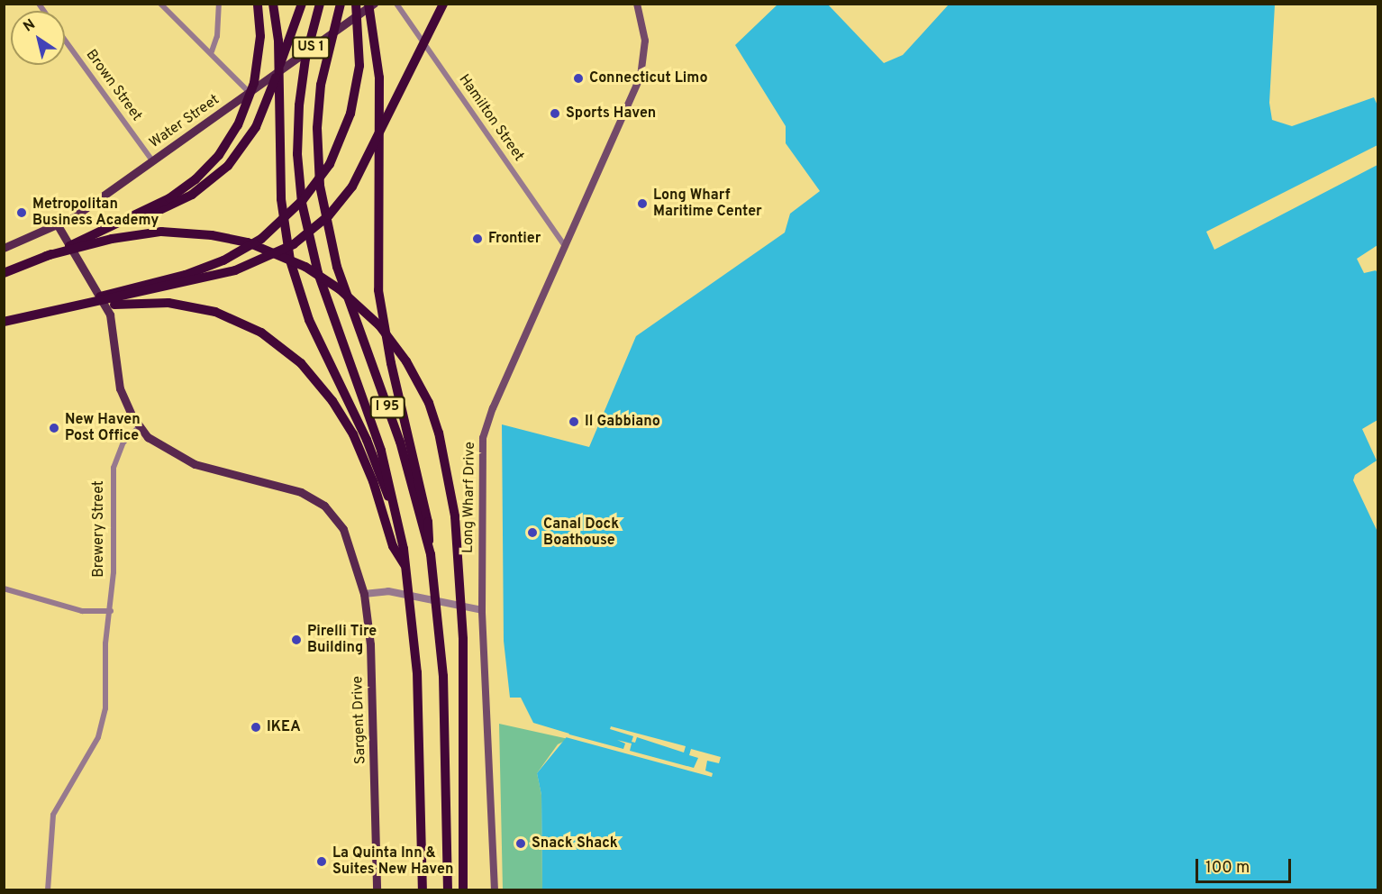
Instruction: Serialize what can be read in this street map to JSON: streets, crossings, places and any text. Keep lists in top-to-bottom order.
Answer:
{
  "streets": {
    "highway": ["I 95"],
    "main road": [
      "US 1",
      "Water Street",
      "Long Wharf Drive",
      "Sargent Drive"
    ],
    "street": ["Brown Street", "Hamilton Street", "Brewery Street"]
  },
  "crossings": [
    ["Brown Street", "Water Street"],
    ["Hamilton Street", "Long Wharf Drive"],
    ["Brewery Street", "Sargent Drive"]
  ],
  "places": [
    "Connecticut Limo",
    "Sports Haven",
    "Long Wharf Maritime Center",
    "Metropolitan Business Academy",
    "Frontier",
    "Il Gabbiano",
    "New Haven Post Office",
    "Canal Dock Boathouse",
    "Pirelli Tire Building",
    "IKEA",
    "Snack Shack",
    "La Quinta Inn & Suites New Haven"
  ],
  "scale_bar": "100 m",
  "north": "top left"
}
